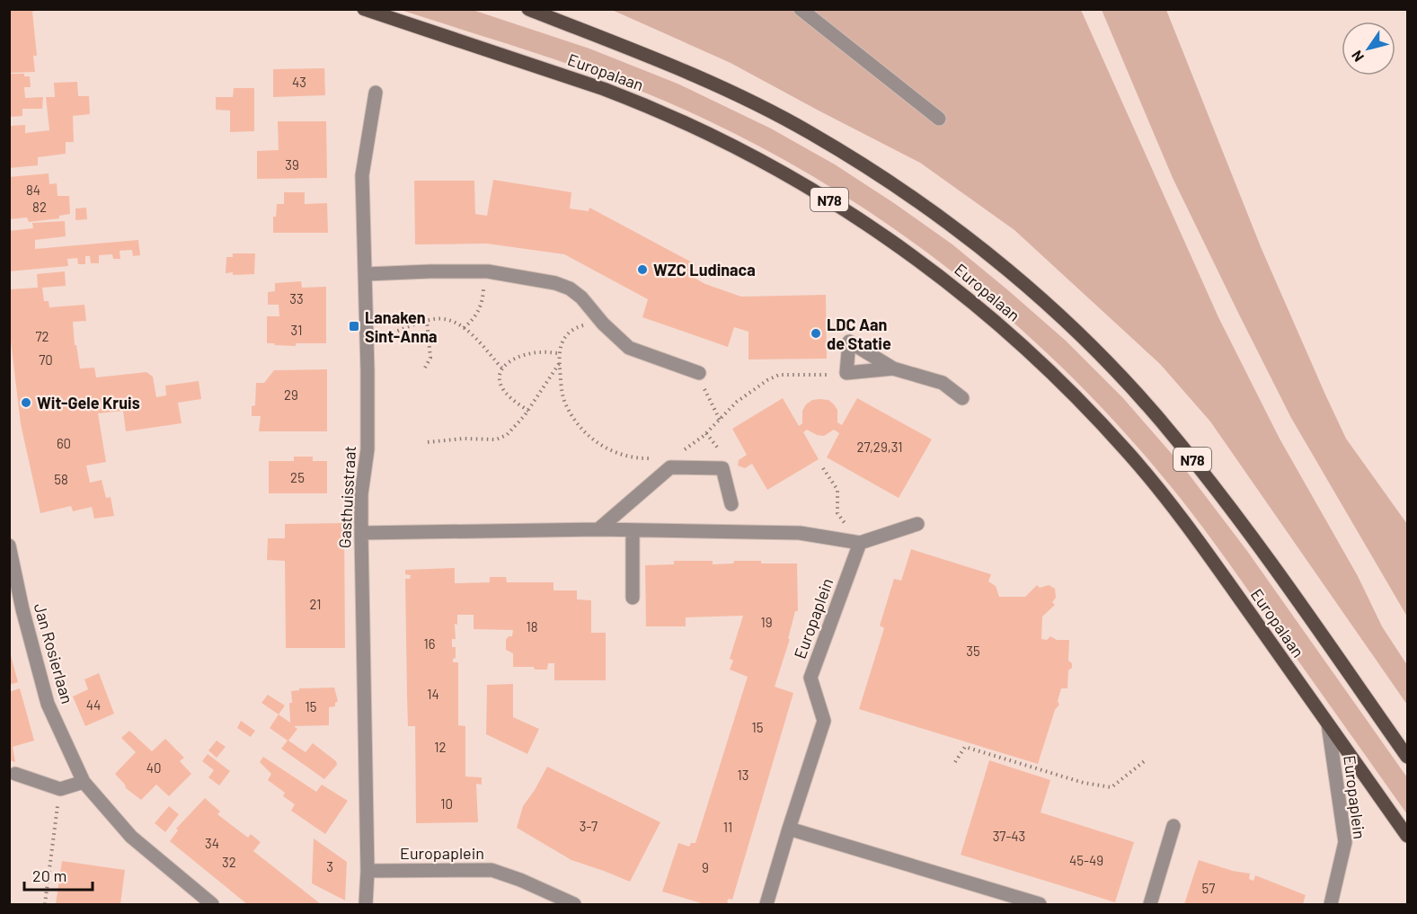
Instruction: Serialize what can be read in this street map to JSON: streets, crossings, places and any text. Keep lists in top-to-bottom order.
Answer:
{
  "streets": {
    "main road": ["Europalaan", "N78"],
    "street": ["Gasthuisstraat", "Europaplein", "Jan Rosierlaan"]
  },
  "crossings": [
    ["Europalaan", "Europaplein"],
    ["Gasthuisstraat", "Europaplein"]
  ],
  "places": {
    "other": ["WZC Ludinaca", "LDC Aan de Statie", "Wit-Gele Kruis"],
    "transit": ["Lanaken Sint-Anna"]
  },
  "house_numbers": [
    "43",
    "39",
    "84",
    "82",
    "33",
    "31",
    "72",
    "70",
    "29",
    "60",
    "27,29,31",
    "25",
    "58",
    "21",
    "19",
    "18",
    "16",
    "35",
    "14",
    "44",
    "15",
    "15",
    "12",
    "40",
    "13",
    "10",
    "3-7",
    "11",
    "37-43",
    "34",
    "45-49",
    "32",
    "3",
    "9",
    "57"
  ],
  "scale_bar": "20 m",
  "north": "bottom left"
}
